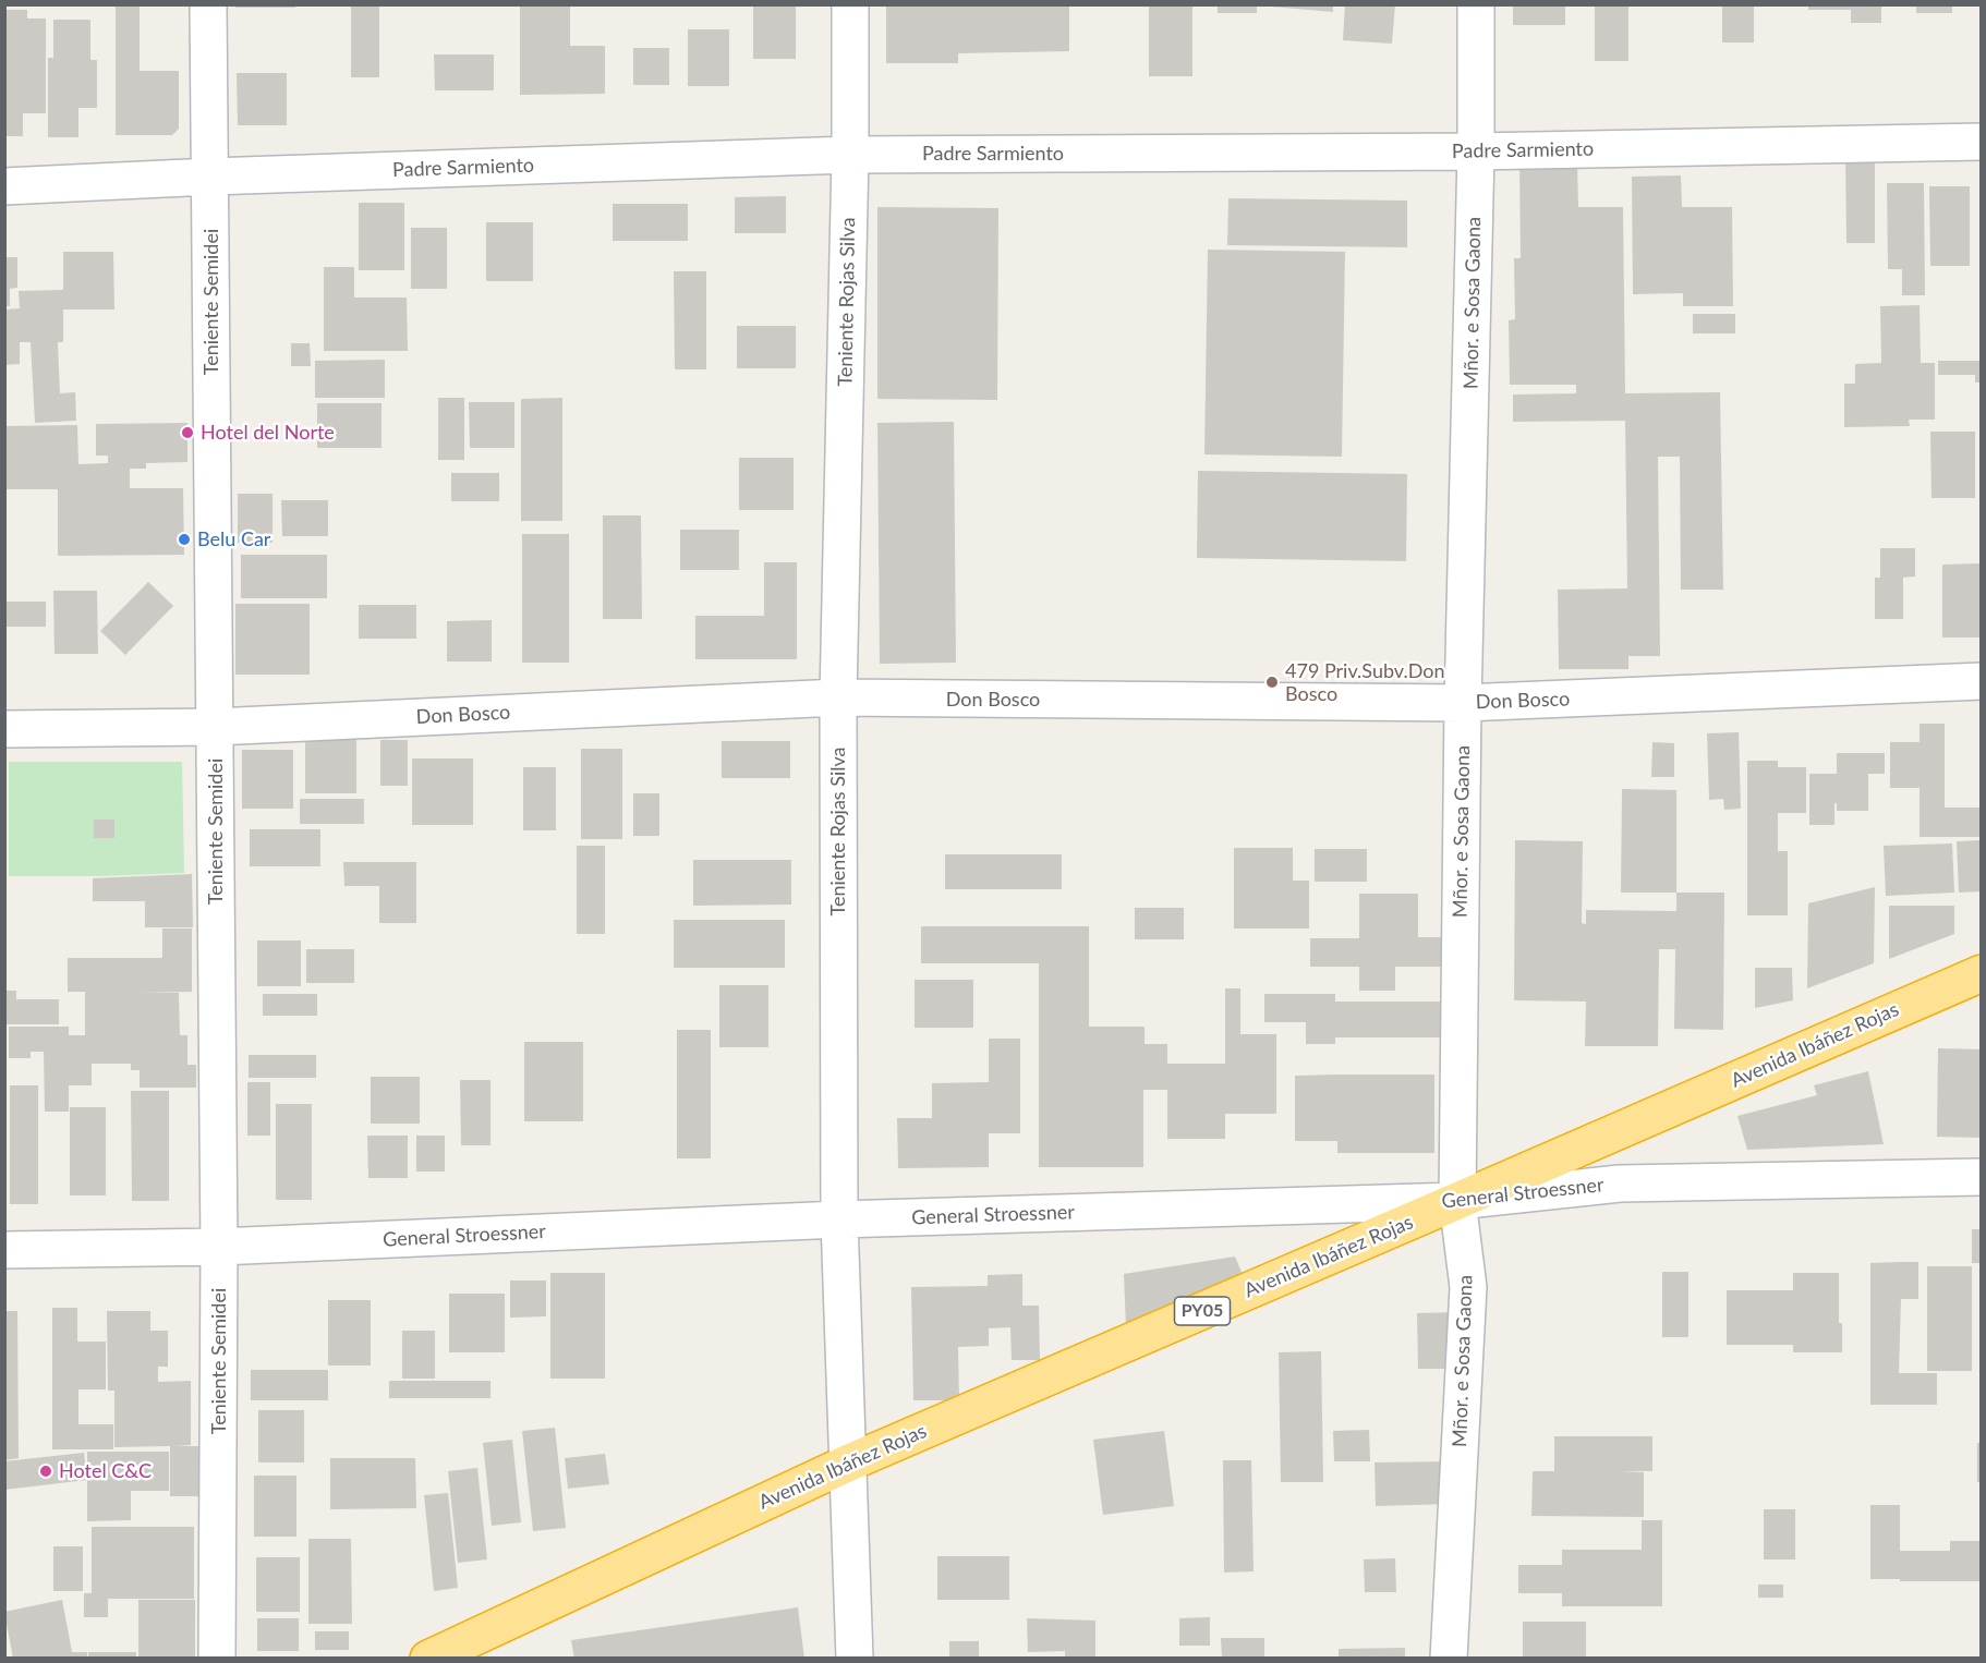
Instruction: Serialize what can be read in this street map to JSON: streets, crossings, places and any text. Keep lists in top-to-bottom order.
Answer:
{
  "streets": {
    "highway": ["Avenida Ibáñez Rojas", "PY05"],
    "street": [
      "Padre Sarmiento",
      "Teniente Semidei",
      "Teniente Rojas Silva",
      "Mñor. e Sosa Gaona",
      "Don Bosco",
      "General Stroessner"
    ]
  },
  "crossings": [
    ["Padre Sarmiento", "Teniente Semidei"],
    ["Padre Sarmiento", "Teniente Rojas Silva"],
    ["Padre Sarmiento", "Mñor. e Sosa Gaona"],
    ["Teniente Semidei", "Don Bosco"],
    ["Teniente Semidei", "General Stroessner"],
    ["Teniente Rojas Silva", "Don Bosco"],
    ["Teniente Rojas Silva", "Avenida Ibáñez Rojas"],
    ["Teniente Rojas Silva", "General Stroessner"],
    ["Mñor. e Sosa Gaona", "Don Bosco"],
    ["Mñor. e Sosa Gaona", "Avenida Ibáñez Rojas"],
    ["Mñor. e Sosa Gaona", "General Stroessner"],
    ["Avenida Ibáñez Rojas", "General Stroessner"]
  ],
  "places": [
    "Hotel del Norte",
    "Belu Car",
    "479 Priv.Subv.Don Bosco",
    "Hotel C&C"
  ]
}
